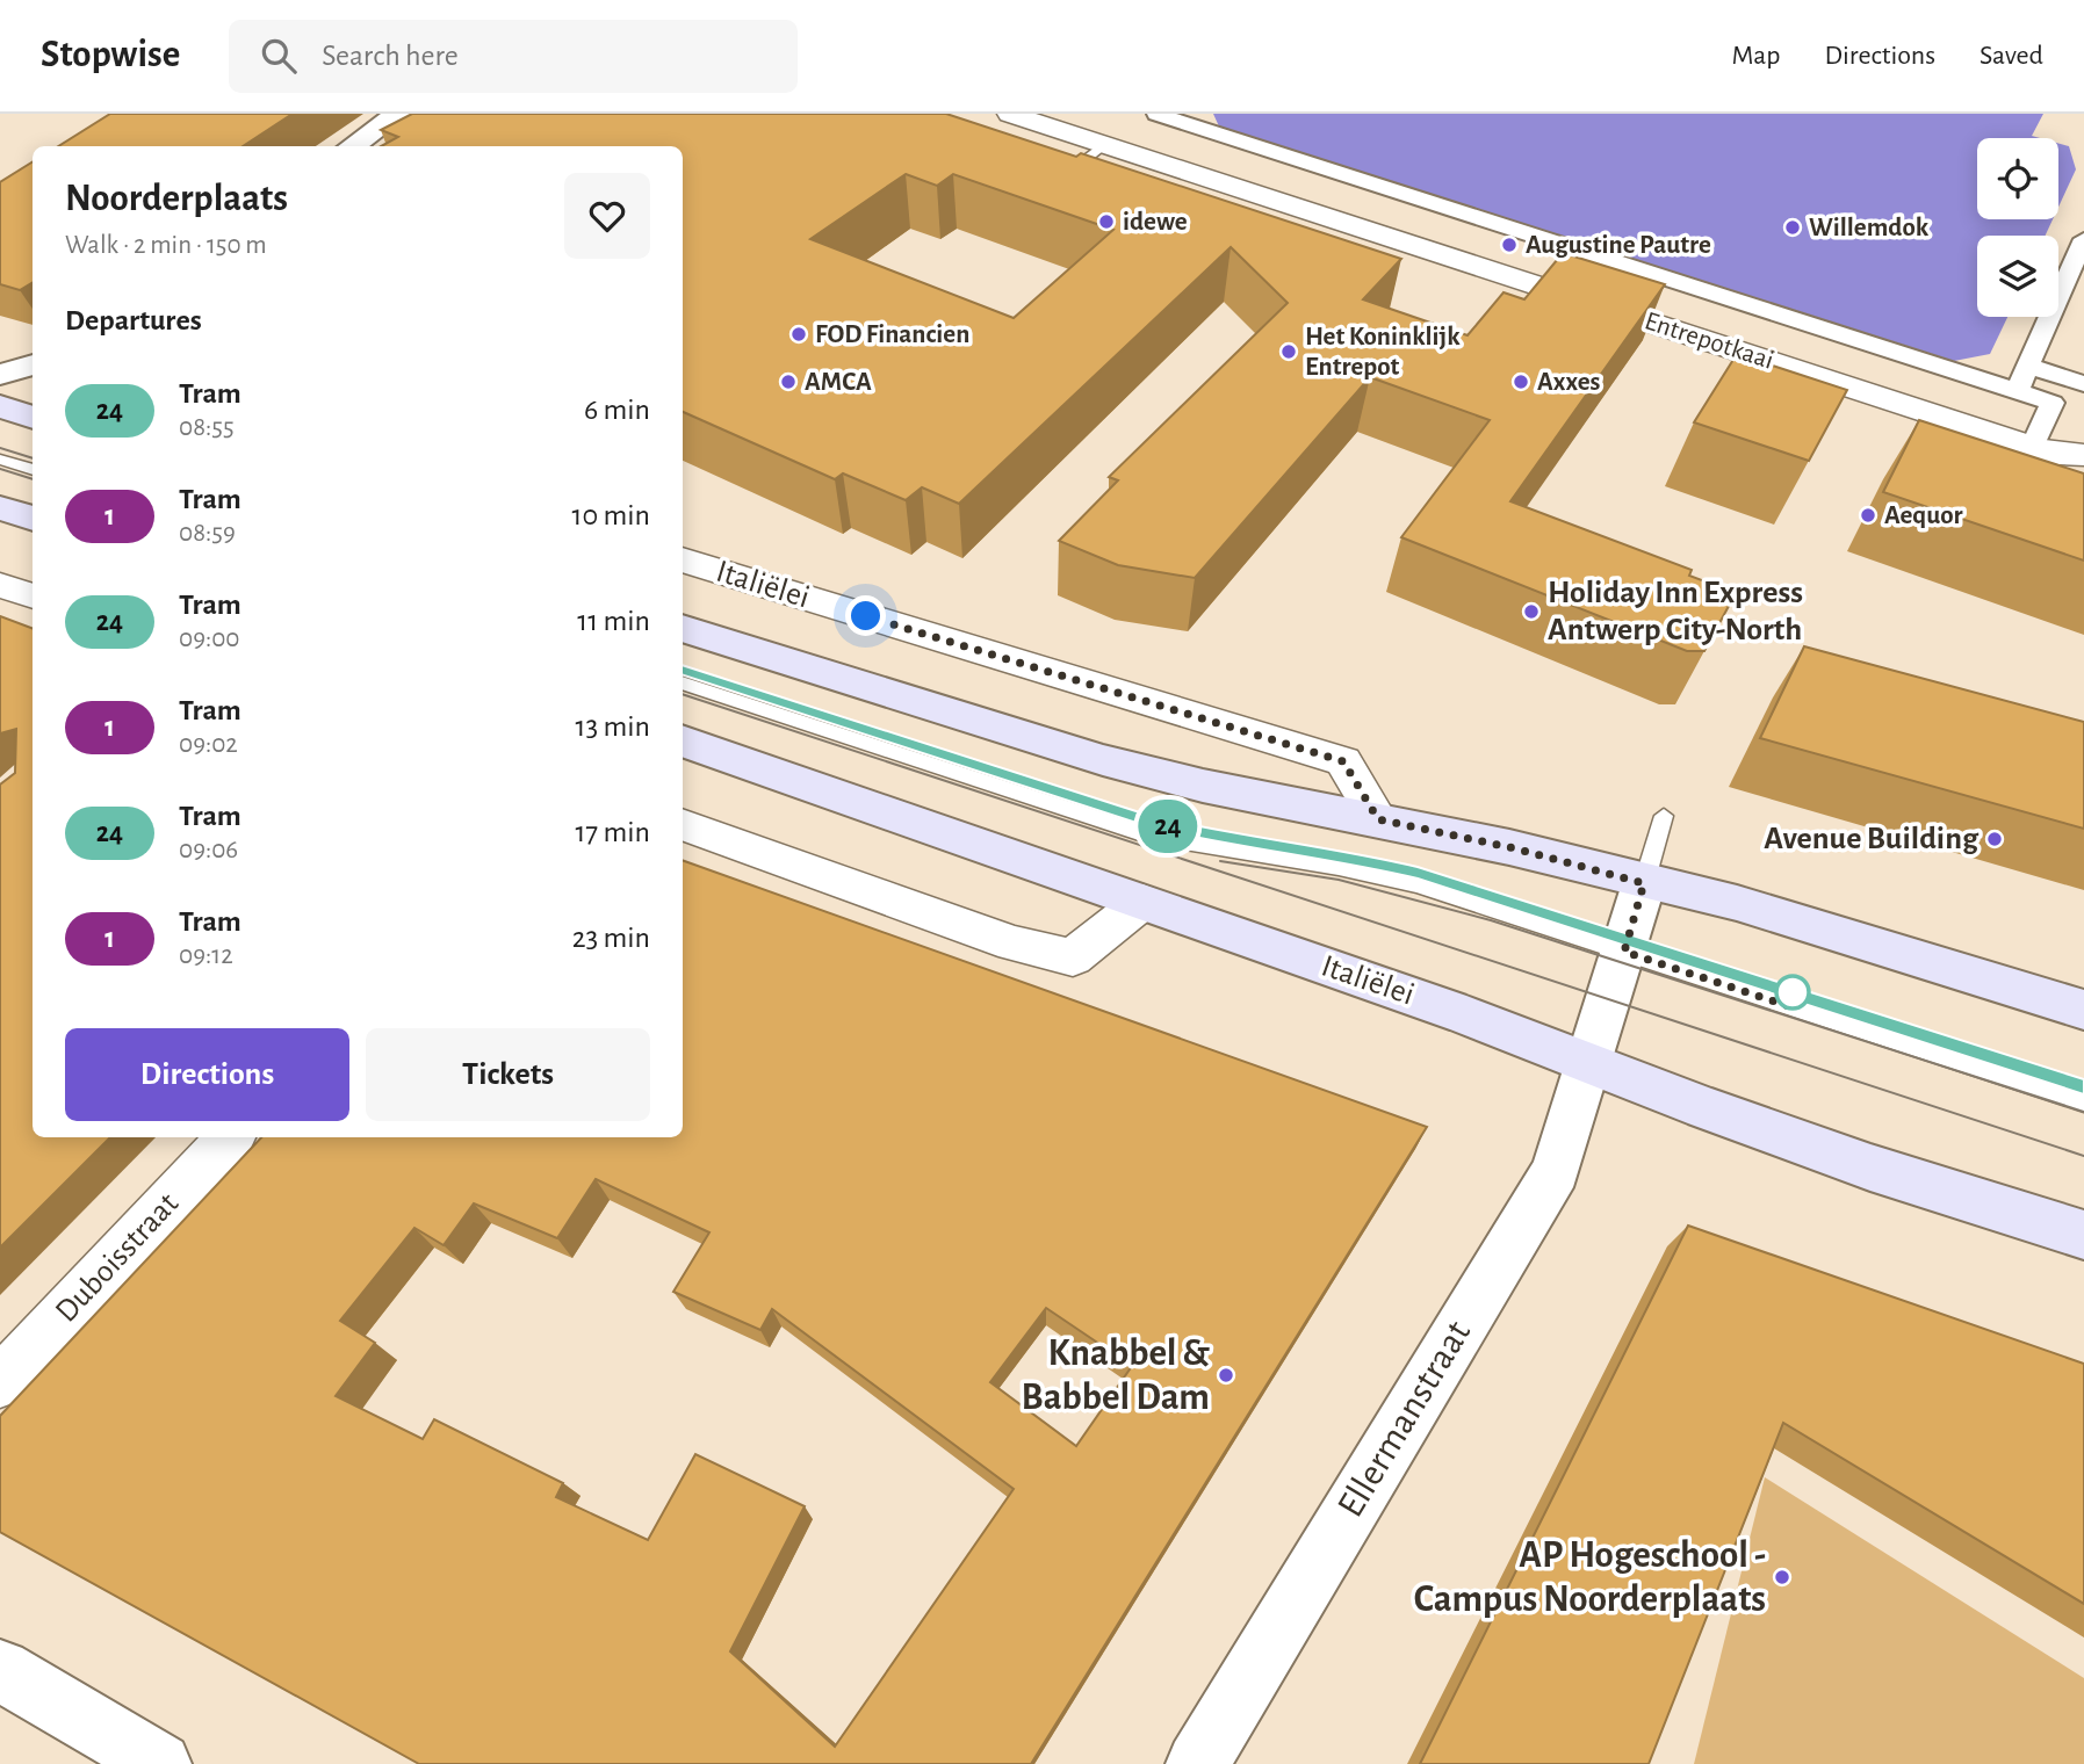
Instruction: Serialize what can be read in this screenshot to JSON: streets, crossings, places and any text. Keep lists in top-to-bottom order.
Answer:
{
  "streets": {
    "main road": ["Italiëlei"],
    "street": ["Entrepotkaai", "Duboisstraat", "Ellermanstraat"]
  },
  "crossings": [
    ["Italiëlei", "Ellermanstraat"]
  ],
  "places": [
    "idewe",
    "Willemdok",
    "Augustine Pautre",
    "FOD Financien",
    "Het Koninklijk Entrepot",
    "AMCA",
    "Axxes",
    "Aequor",
    "Holiday Inn Express Antwerp City-North",
    "Avenue Building",
    "Knabbel & Babbel Dam",
    "AP Hogeschool - Campus Noorderplaats"
  ],
  "lines": ["tram line 24"],
  "page": {
    "header": "Stopwise",
    "search": "Search here",
    "nav": ["Map", "Directions", "Saved"],
    "on_map": "24",
    "heading": [
      ["Noorderplaats", "Walk · 2 min · 150 m"],
      "Departures"
    ],
    "list": [
      {
        "mark": "24",
        "name": "Tram",
        "note": "08:55",
        "value": "6 min"
      },
      {
        "mark": "1",
        "name": "Tram",
        "note": "08:59",
        "value": "10 min"
      },
      {
        "mark": "24",
        "name": "Tram",
        "note": "09:00",
        "value": "11 min"
      },
      {
        "mark": "1",
        "name": "Tram",
        "note": "09:02",
        "value": "13 min"
      },
      {
        "mark": "24",
        "name": "Tram",
        "note": "09:06",
        "value": "17 min"
      },
      {
        "mark": "1",
        "name": "Tram",
        "note": "09:12",
        "value": "23 min"
      }
    ],
    "buttons": ["Directions", "Tickets"]
  }
}
